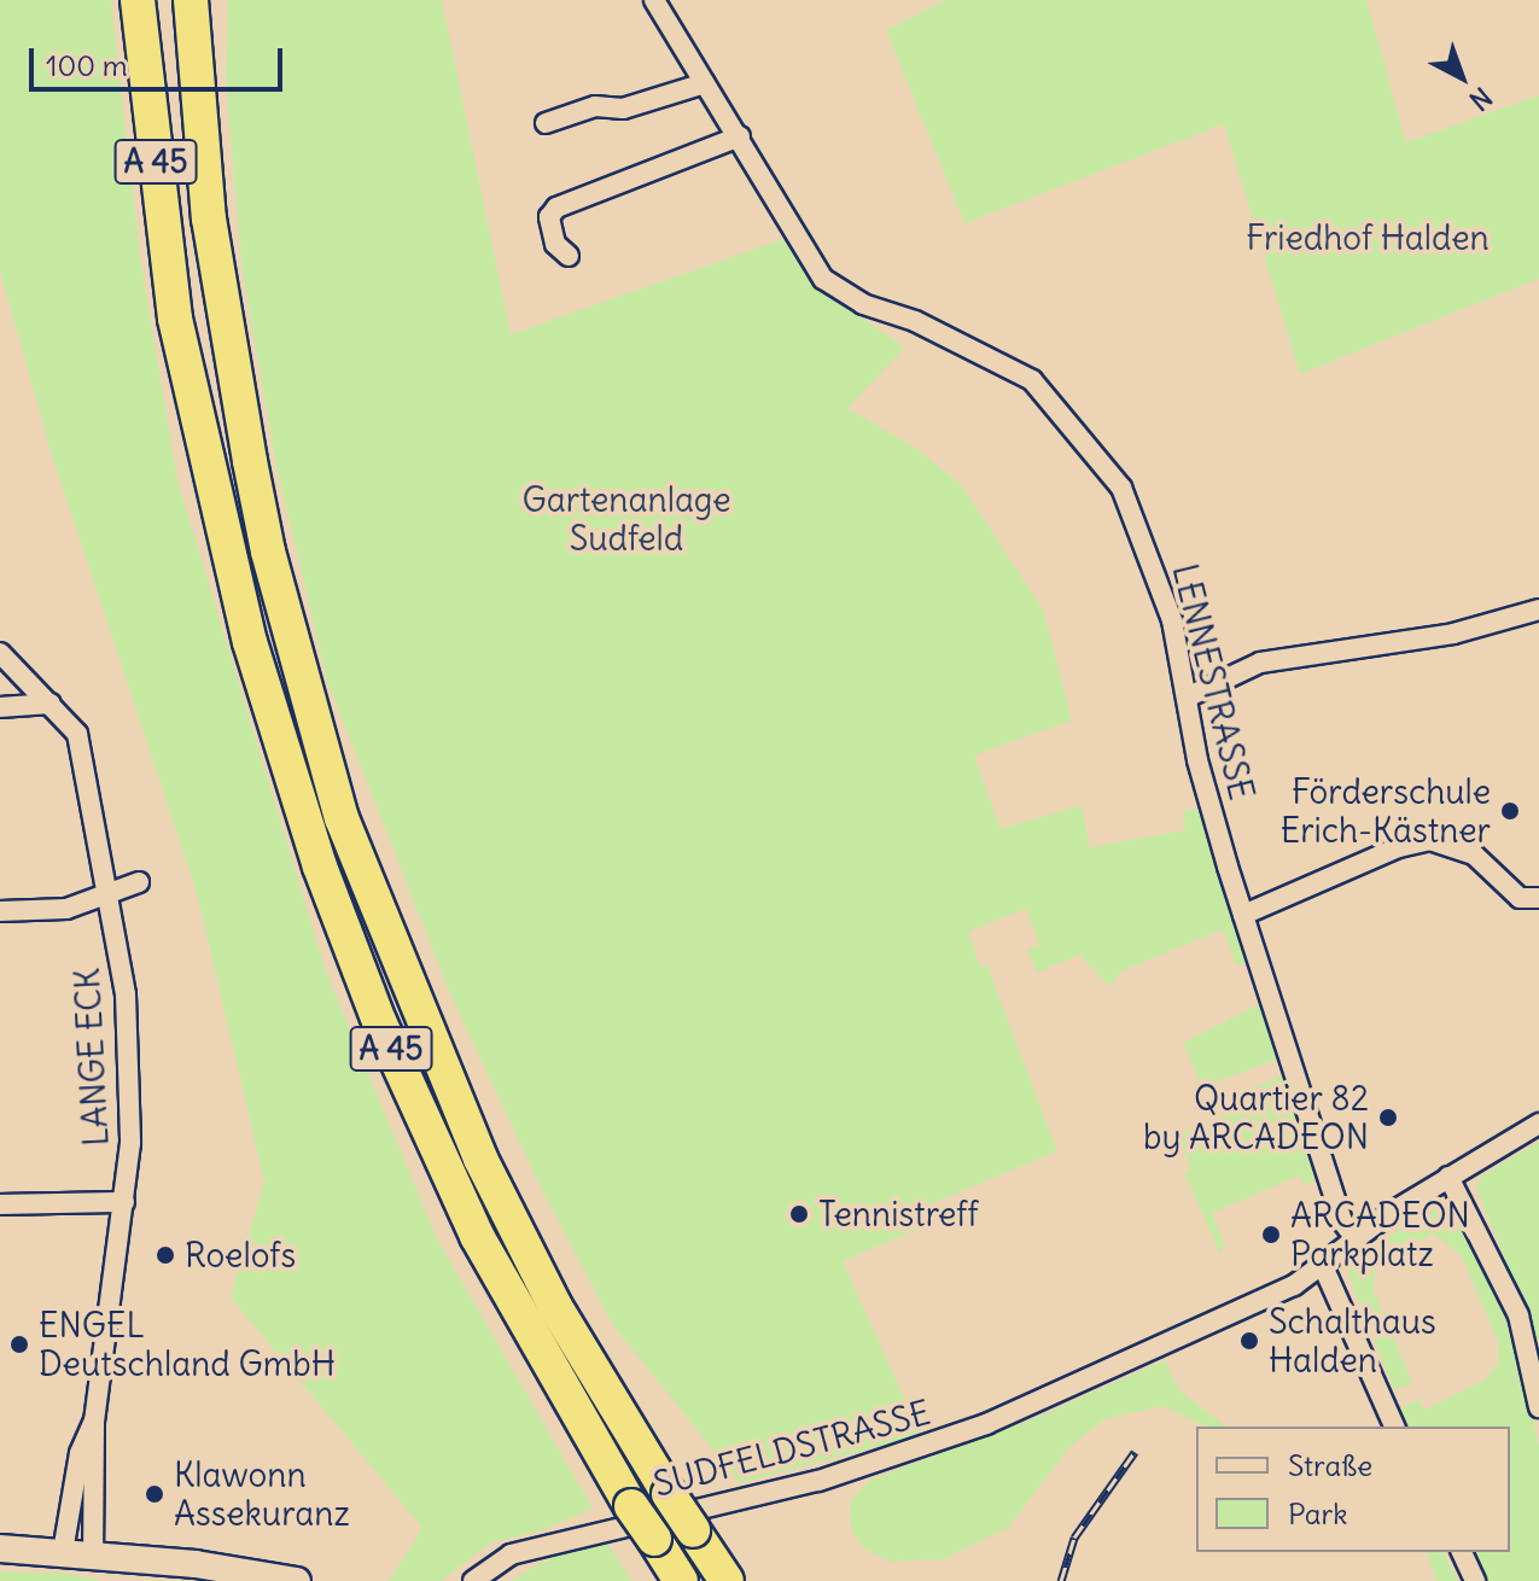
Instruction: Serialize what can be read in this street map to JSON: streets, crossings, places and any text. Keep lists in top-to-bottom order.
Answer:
{
  "streets": {
    "highway": ["A 45"],
    "street": ["LENNESTRASSE", "LANGE ECK", "SUDFELDSTRASSE"]
  },
  "crossings": [
    ["LENNESTRASSE", "SUDFELDSTRASSE"]
  ],
  "parks": ["Friedhof Halden", "Gartenanlage Sudfeld"],
  "places": [
    "Förderschule Erich-Kästner",
    "Quartier 82 by ARCADEON",
    "Tennistreff",
    "ARCADEON Parkplatz",
    "Roelofs",
    "Schalthaus Halden",
    "ENGEL Deutschland GmbH",
    "Klawonn Assekuranz"
  ],
  "legend": ["Straße", "Park"],
  "scale_bar": "100 m",
  "north": "bottom right"
}
